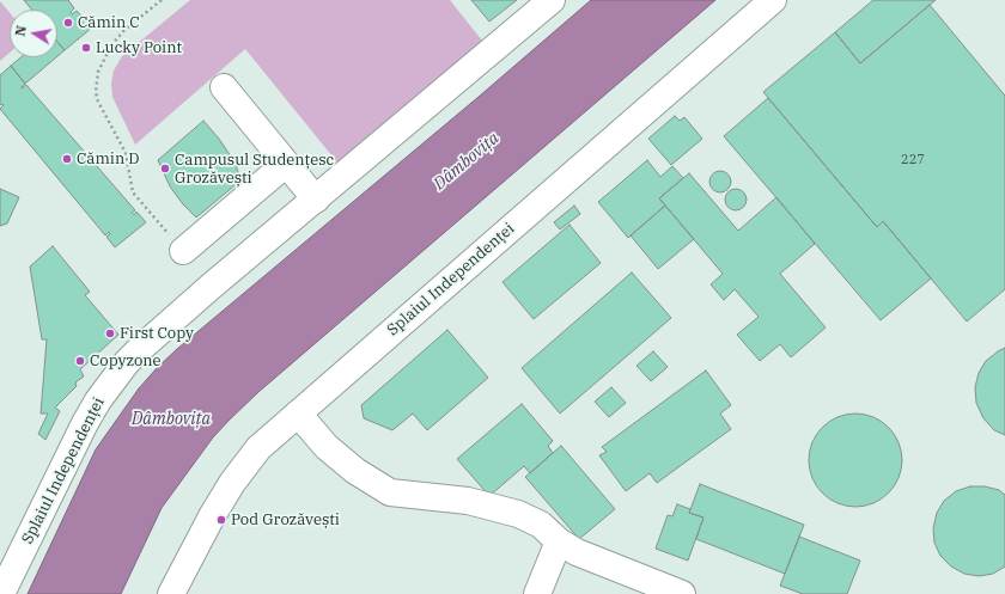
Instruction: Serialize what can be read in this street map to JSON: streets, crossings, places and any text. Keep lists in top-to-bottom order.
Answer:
{
  "streets": {
    "main road": ["Splaiul Independenței"]
  },
  "water": ["Dâmbovița"],
  "places": [
    "Cămin C",
    "Lucky Point",
    "Cămin D",
    "Campusul Studențesc Grozăvești",
    "First Copy",
    "Copyzone",
    "Pod Grozăvești"
  ],
  "house_numbers": ["227"],
  "north": "left"
}
